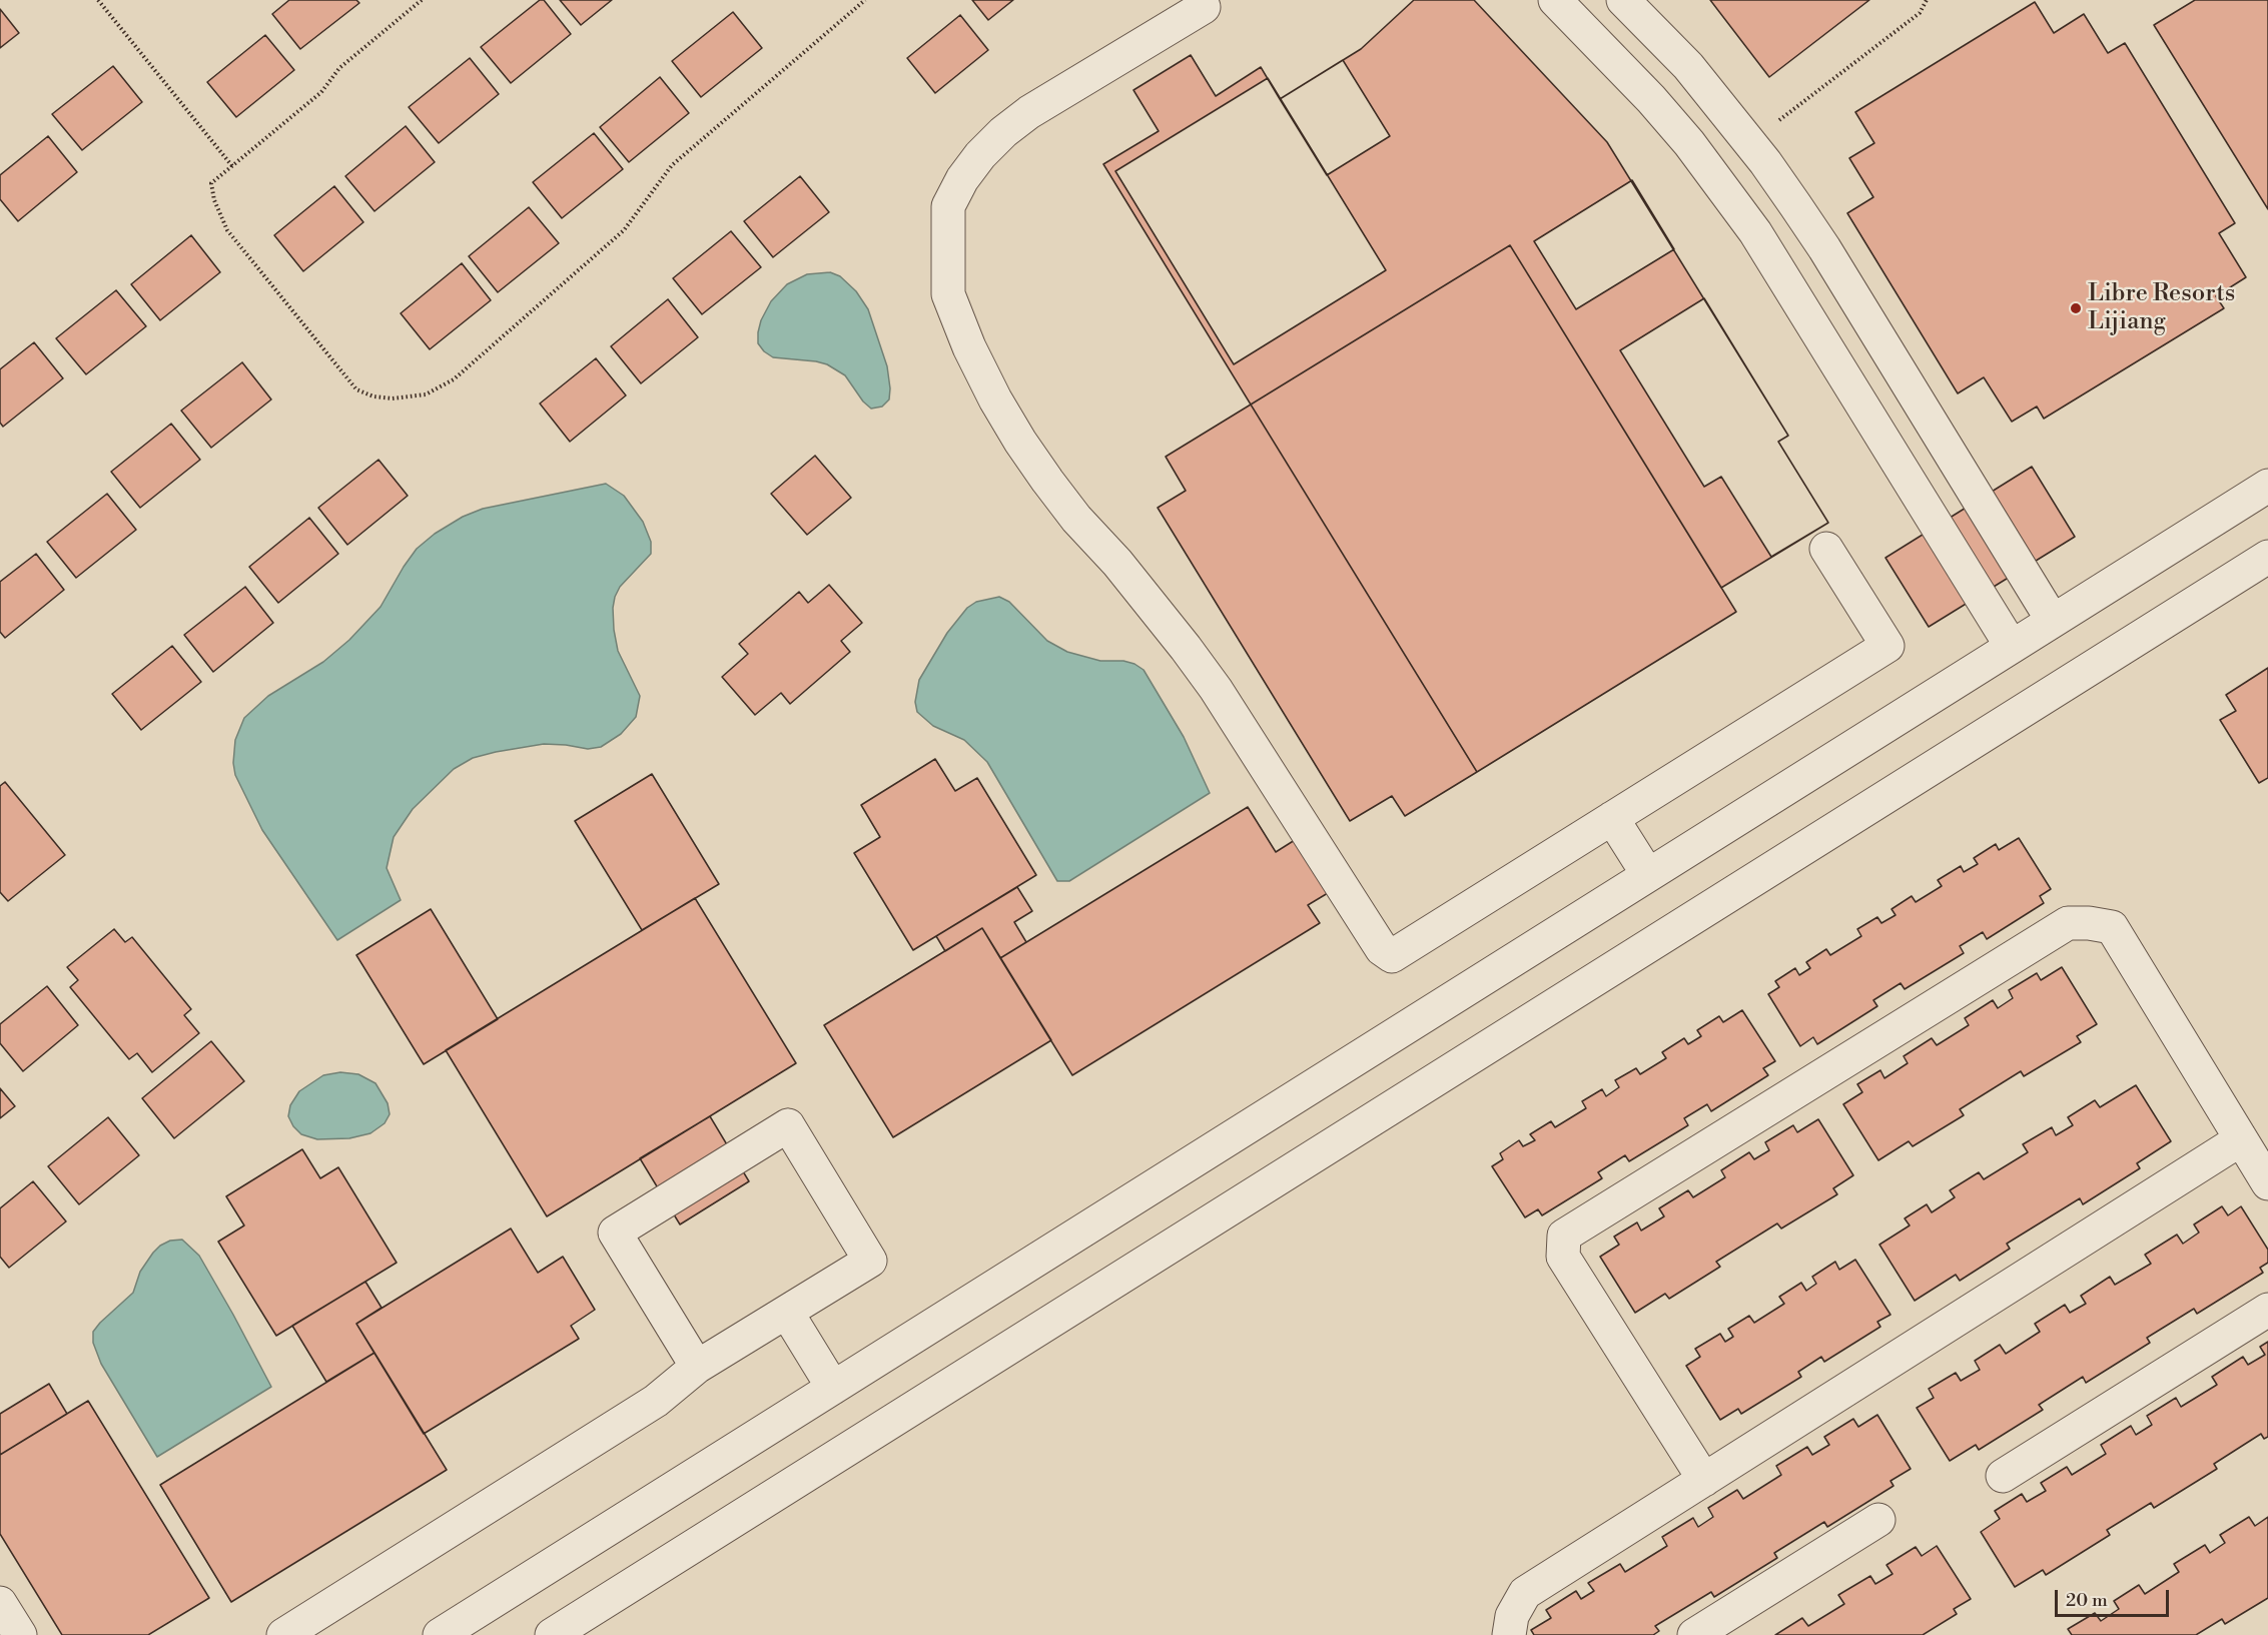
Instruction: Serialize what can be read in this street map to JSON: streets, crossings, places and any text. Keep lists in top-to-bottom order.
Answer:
{
  "places": ["Libre Resorts Lijiang"],
  "scale_bar": "20 m"
}
